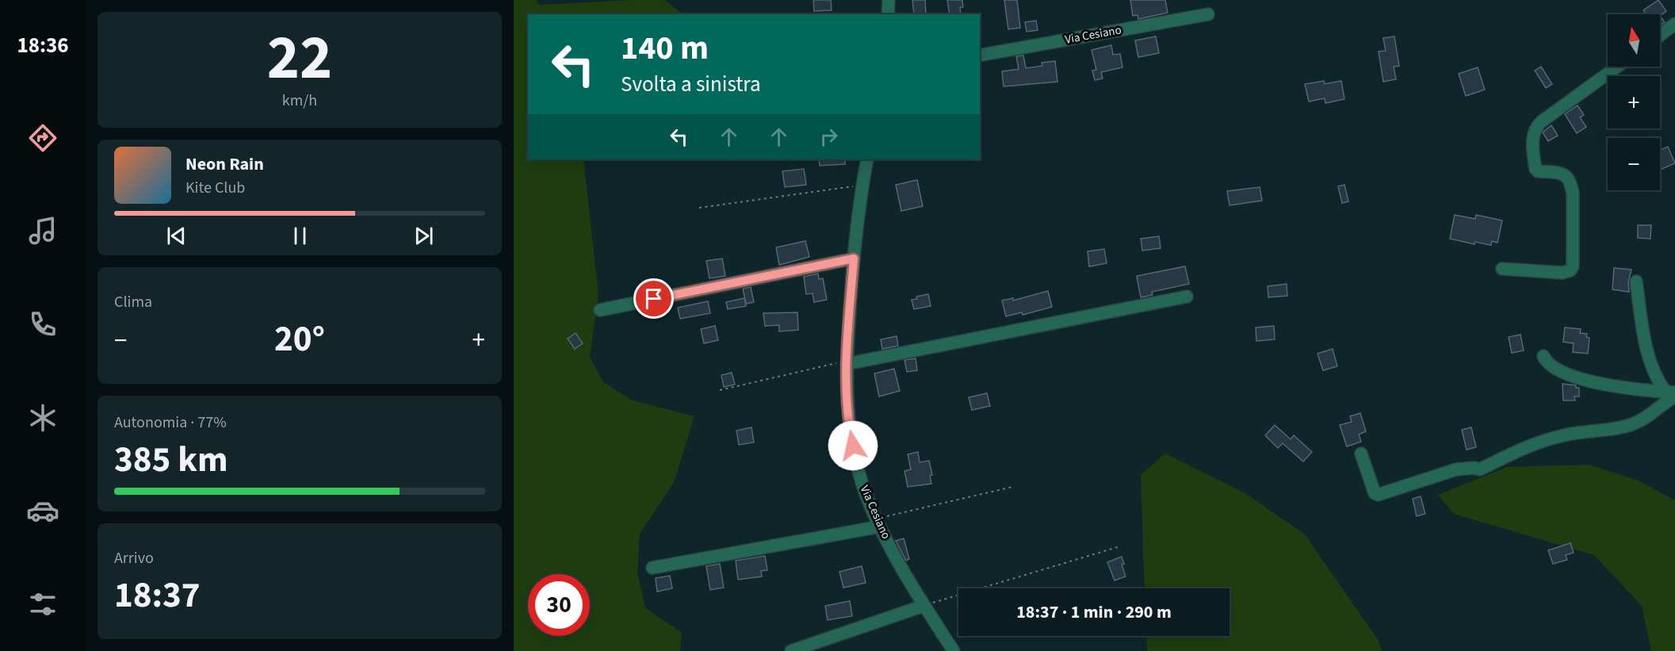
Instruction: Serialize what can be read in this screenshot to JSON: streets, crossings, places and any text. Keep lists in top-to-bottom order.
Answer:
{
  "streets": {
    "street": ["Via Cesiano"]
  },
  "north": "top",
  "page": {
    "tabs": "18:36",
    "tile": [
      ["22", "km/h"],
      "Clima",
      ["Autonomia · 77%", "385 km"],
      ["Arrivo", "18:37"]
    ],
    "map_buttons": ["+", "−"],
    "turn": ["140 m", "Svolta a sinistra"],
    "song": ["Neon Rain", "Kite Club"],
    "heat": ["−", "20°", "+"],
    "limit": "30",
    "trip": "18:37 · 1 min · 290 m"
  }
}
